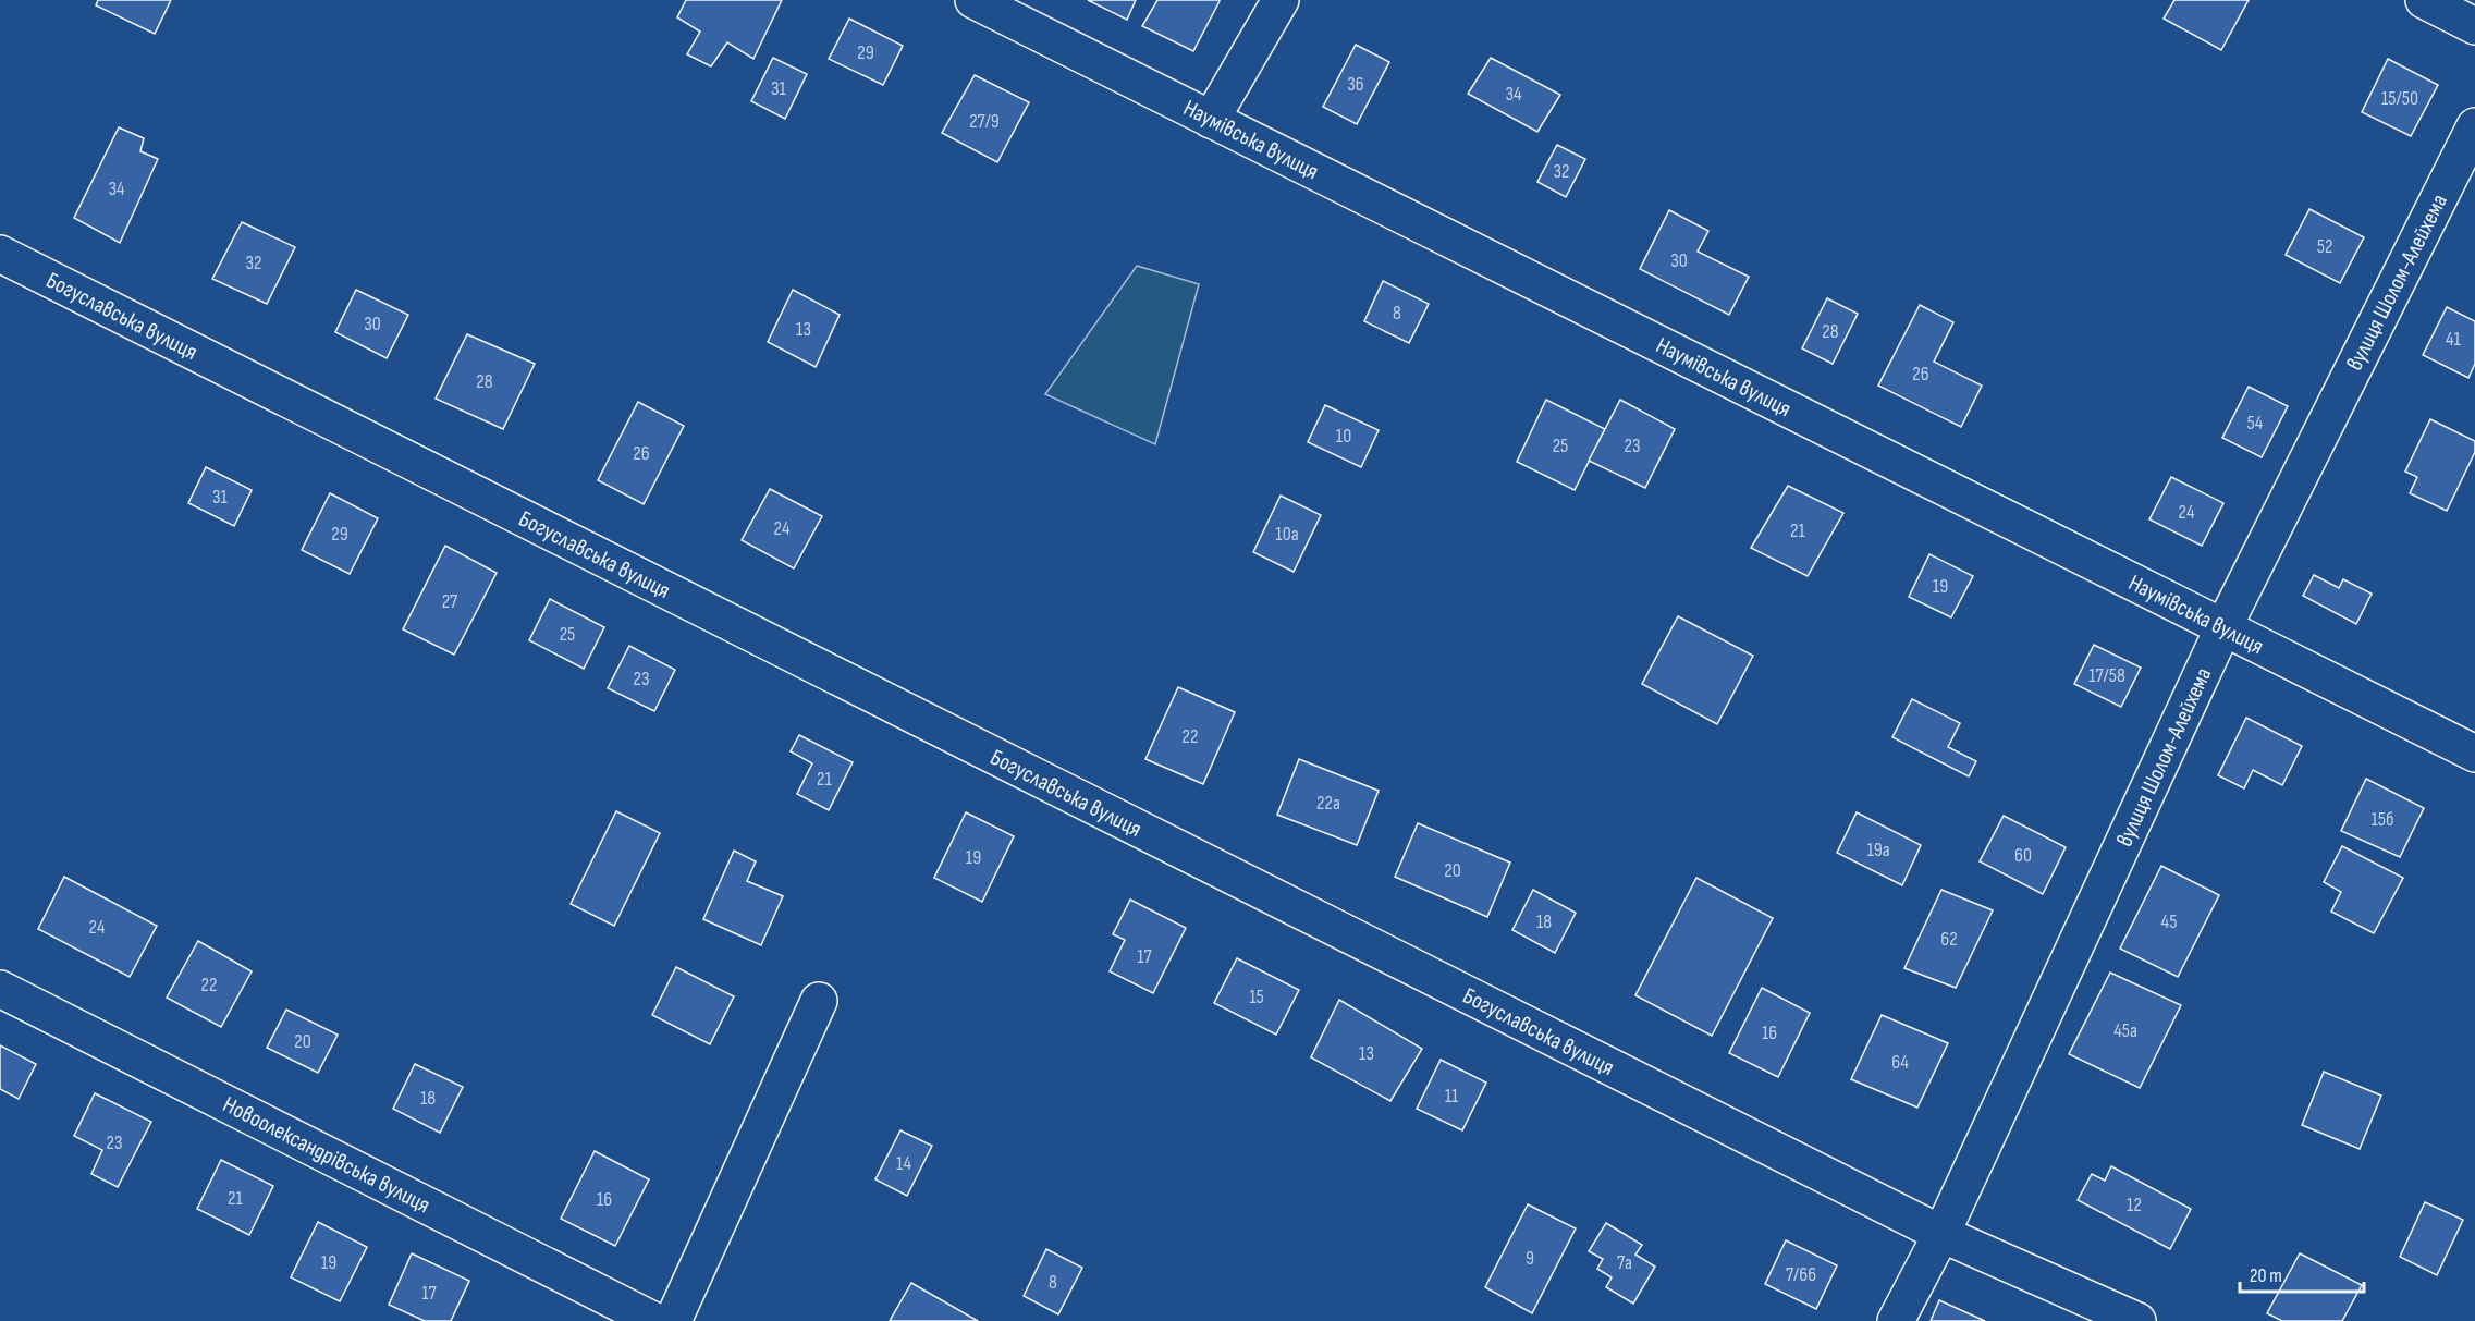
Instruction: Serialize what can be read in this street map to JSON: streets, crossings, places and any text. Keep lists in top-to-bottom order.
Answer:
{
  "streets": {
    "street": [
      "Наумівська вулиця",
      "вулиця Шолом-Алейхема",
      "Богуславська вулиця",
      "Новоолександрівська вулиця"
    ]
  },
  "crossings": [
    ["Наумівська вулиця", "вулиця Шолом-Алейхема"],
    ["вулиця Шолом-Алейхема", "Богуславська вулиця"]
  ],
  "house_numbers": [
    "29",
    "36",
    "31",
    "34",
    "15/50",
    "27/9",
    "32",
    "34",
    "52",
    "30",
    "32",
    "8",
    "30",
    "13",
    "28",
    "41",
    "26",
    "28",
    "54",
    "10",
    "25",
    "23",
    "26",
    "31",
    "24",
    "24",
    "21",
    "29",
    "10а",
    "19",
    "27",
    "25",
    "17/58",
    "23",
    "22",
    "21",
    "22а",
    "15б",
    "19а",
    "60",
    "19",
    "20",
    "18",
    "45",
    "24",
    "62",
    "17",
    "22",
    "15",
    "45а",
    "16",
    "20",
    "13",
    "64",
    "11",
    "18",
    "23",
    "14",
    "21",
    "16",
    "12",
    "9",
    "19",
    "7а",
    "7/66",
    "8",
    "17"
  ],
  "scale_bar": "20 m"
}
